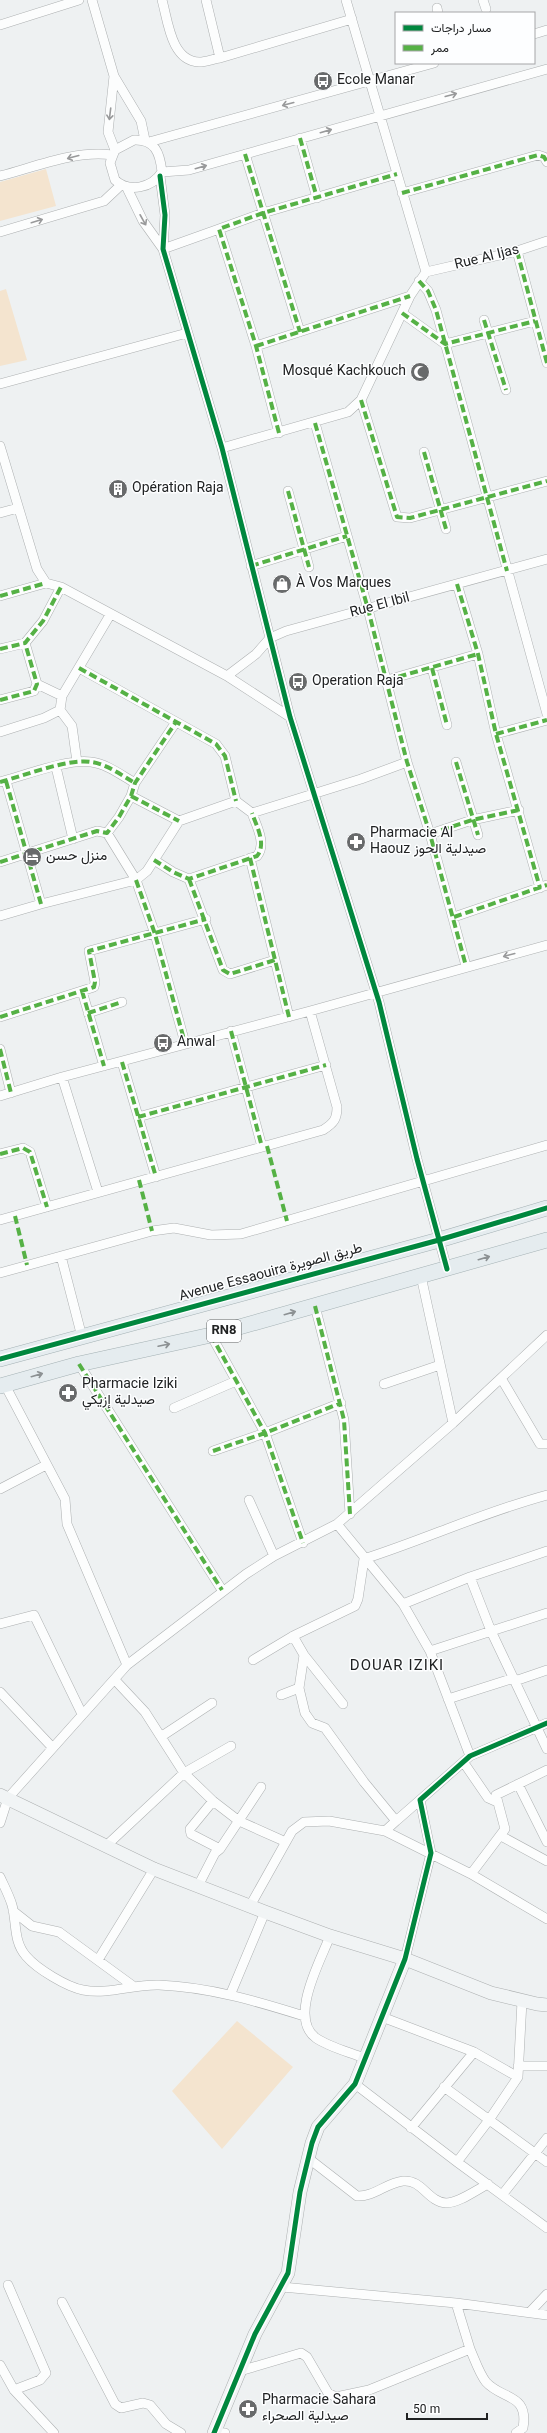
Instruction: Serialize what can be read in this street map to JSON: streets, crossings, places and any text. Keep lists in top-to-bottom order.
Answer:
{
  "streets": {
    "main road": ["Avenue Essaouira طريق الصويرة", "RN8"],
    "street": ["Rue Al Ijas", "Rue El Ibil"]
  },
  "districts": ["DOUAR IZIKI"],
  "places": {
    "bus stop": ["Ecole Manar", "Operation Raja", "Anwal"],
    "mosque": ["Mosqué Kachkouch"],
    "building": ["Opération Raja"],
    "shop": ["À Vos Marques"],
    "pharmacy": ["Pharmacie Al Haouz صيدلية الحوز", "Pharmacie Iziki صيدلية إزيكي", "Pharmacie Sahara صيدلية الصحراء"],
    "hotel": ["منزل حسن"]
  },
  "legend": ["مسار دراجات", "ممر"],
  "scale_bar": "50 m"
}
